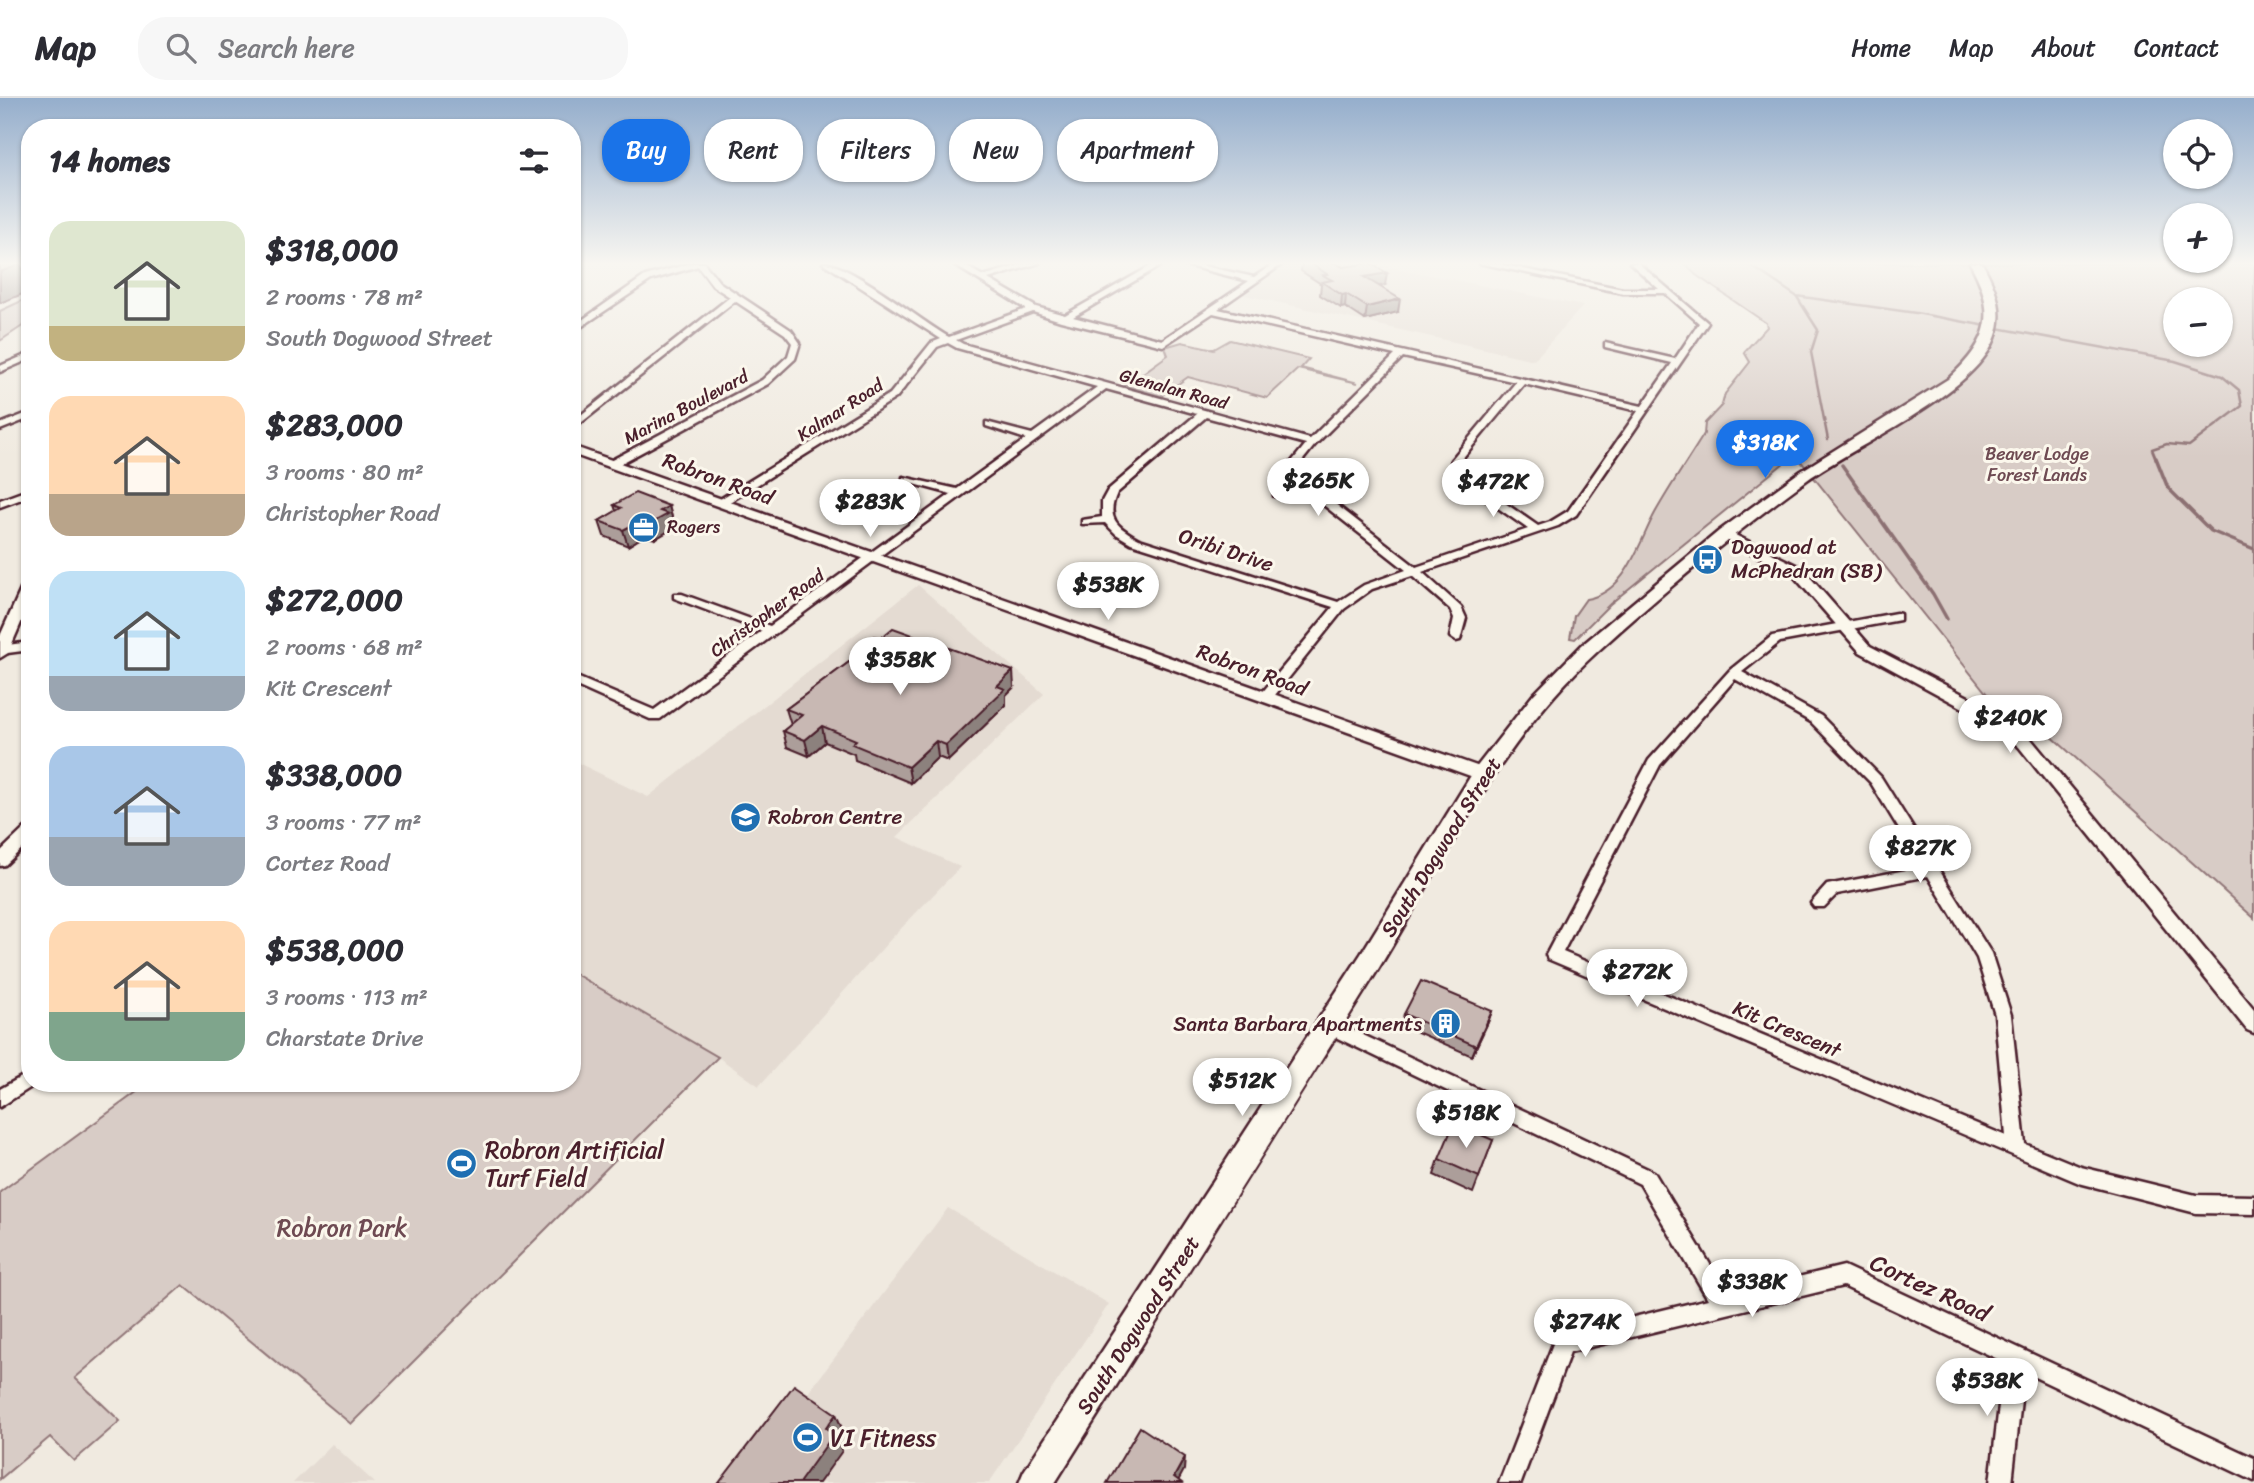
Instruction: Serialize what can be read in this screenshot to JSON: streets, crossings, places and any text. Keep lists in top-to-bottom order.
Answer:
{
  "streets": {
    "main road": ["South Dogwood Street"],
    "street": [
      "Glenalan Road",
      "Marina Boulevard",
      "Kalmar Road",
      "Robron Road",
      "Oribi Drive",
      "Christopher Road",
      "Kit Crescent",
      "Cortez Road"
    ]
  },
  "crossings": [
    ["Glenalan Road", "Kalmar Road"],
    ["Glenalan Road", "Christopher Road"],
    ["Marina Boulevard", "Robron Road"],
    ["Kalmar Road", "Robron Road"],
    ["Robron Road", "Christopher Road"],
    ["Robron Road", "South Dogwood Street"]
  ],
  "parks": ["Beaver Lodge Forest Lands", "Robron Park"],
  "places": {
    "office": ["Rogers"],
    "bus stop": ["Dogwood at McPhedran (SB)"],
    "school or university": ["Robron Centre"],
    "building": ["Santa Barbara Apartments"],
    "sports": ["Robron Artificial Turf Field", "VI Fitness"]
  },
  "page": {
    "header": "Map",
    "search": "Search here",
    "nav": [
      "Home",
      "Map",
      "About",
      "Contact"
    ],
    "map_buttons": ["+", "−"],
    "chip": [
      "Buy",
      "Rent",
      "Filters",
      "New",
      "Apartment"
    ],
    "heading": "14 homes",
    "list": [
      {
        "name": "$318,000",
        "note": "2 rooms · 78 m² · South Dogwood Street"
      },
      {
        "name": "$283,000",
        "note": "3 rooms · 80 m² · Christopher Road"
      },
      {
        "name": "$272,000",
        "note": "2 rooms · 68 m² · Kit Crescent"
      },
      {
        "name": "$338,000",
        "note": "3 rooms · 77 m² · Cortez Road"
      },
      {
        "name": "$538,000",
        "note": "3 rooms · 113 m² · Charstate Drive"
      }
    ],
    "price": [
      "$318K",
      "$265K",
      "$472K",
      "$283K",
      "$538K",
      "$358K",
      "$240K",
      "$827K",
      "$272K",
      "$512K",
      "$518K",
      "$338K",
      "$274K",
      "$538K"
    ]
  }
}
